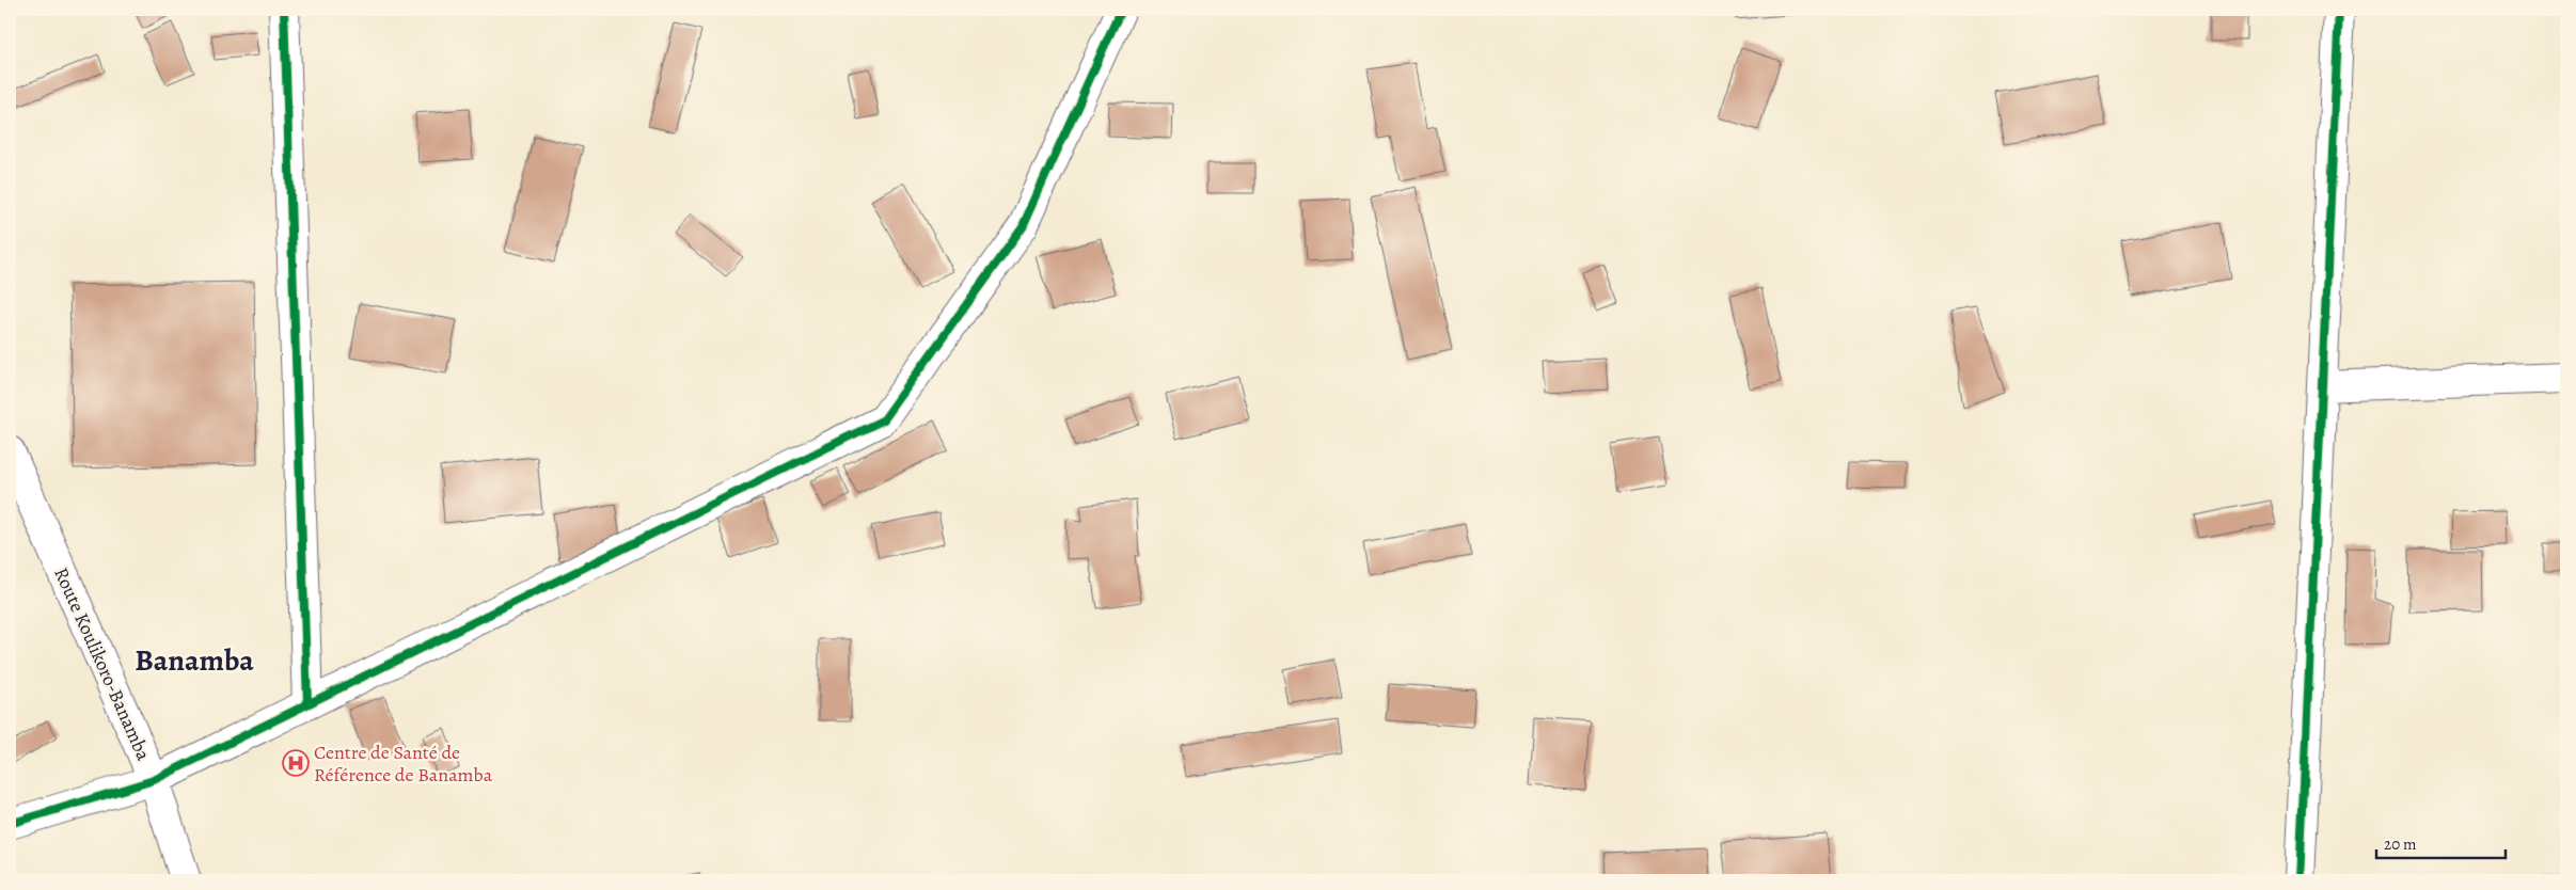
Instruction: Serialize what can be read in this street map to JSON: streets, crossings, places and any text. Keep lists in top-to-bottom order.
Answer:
{
  "streets": {
    "street": ["Route Koulikoro-Banamba"]
  },
  "districts": ["Banamba"],
  "places": {
    "hospital": ["Centre de Santé de Référence de Banamba"]
  },
  "scale_bar": "20 m"
}
